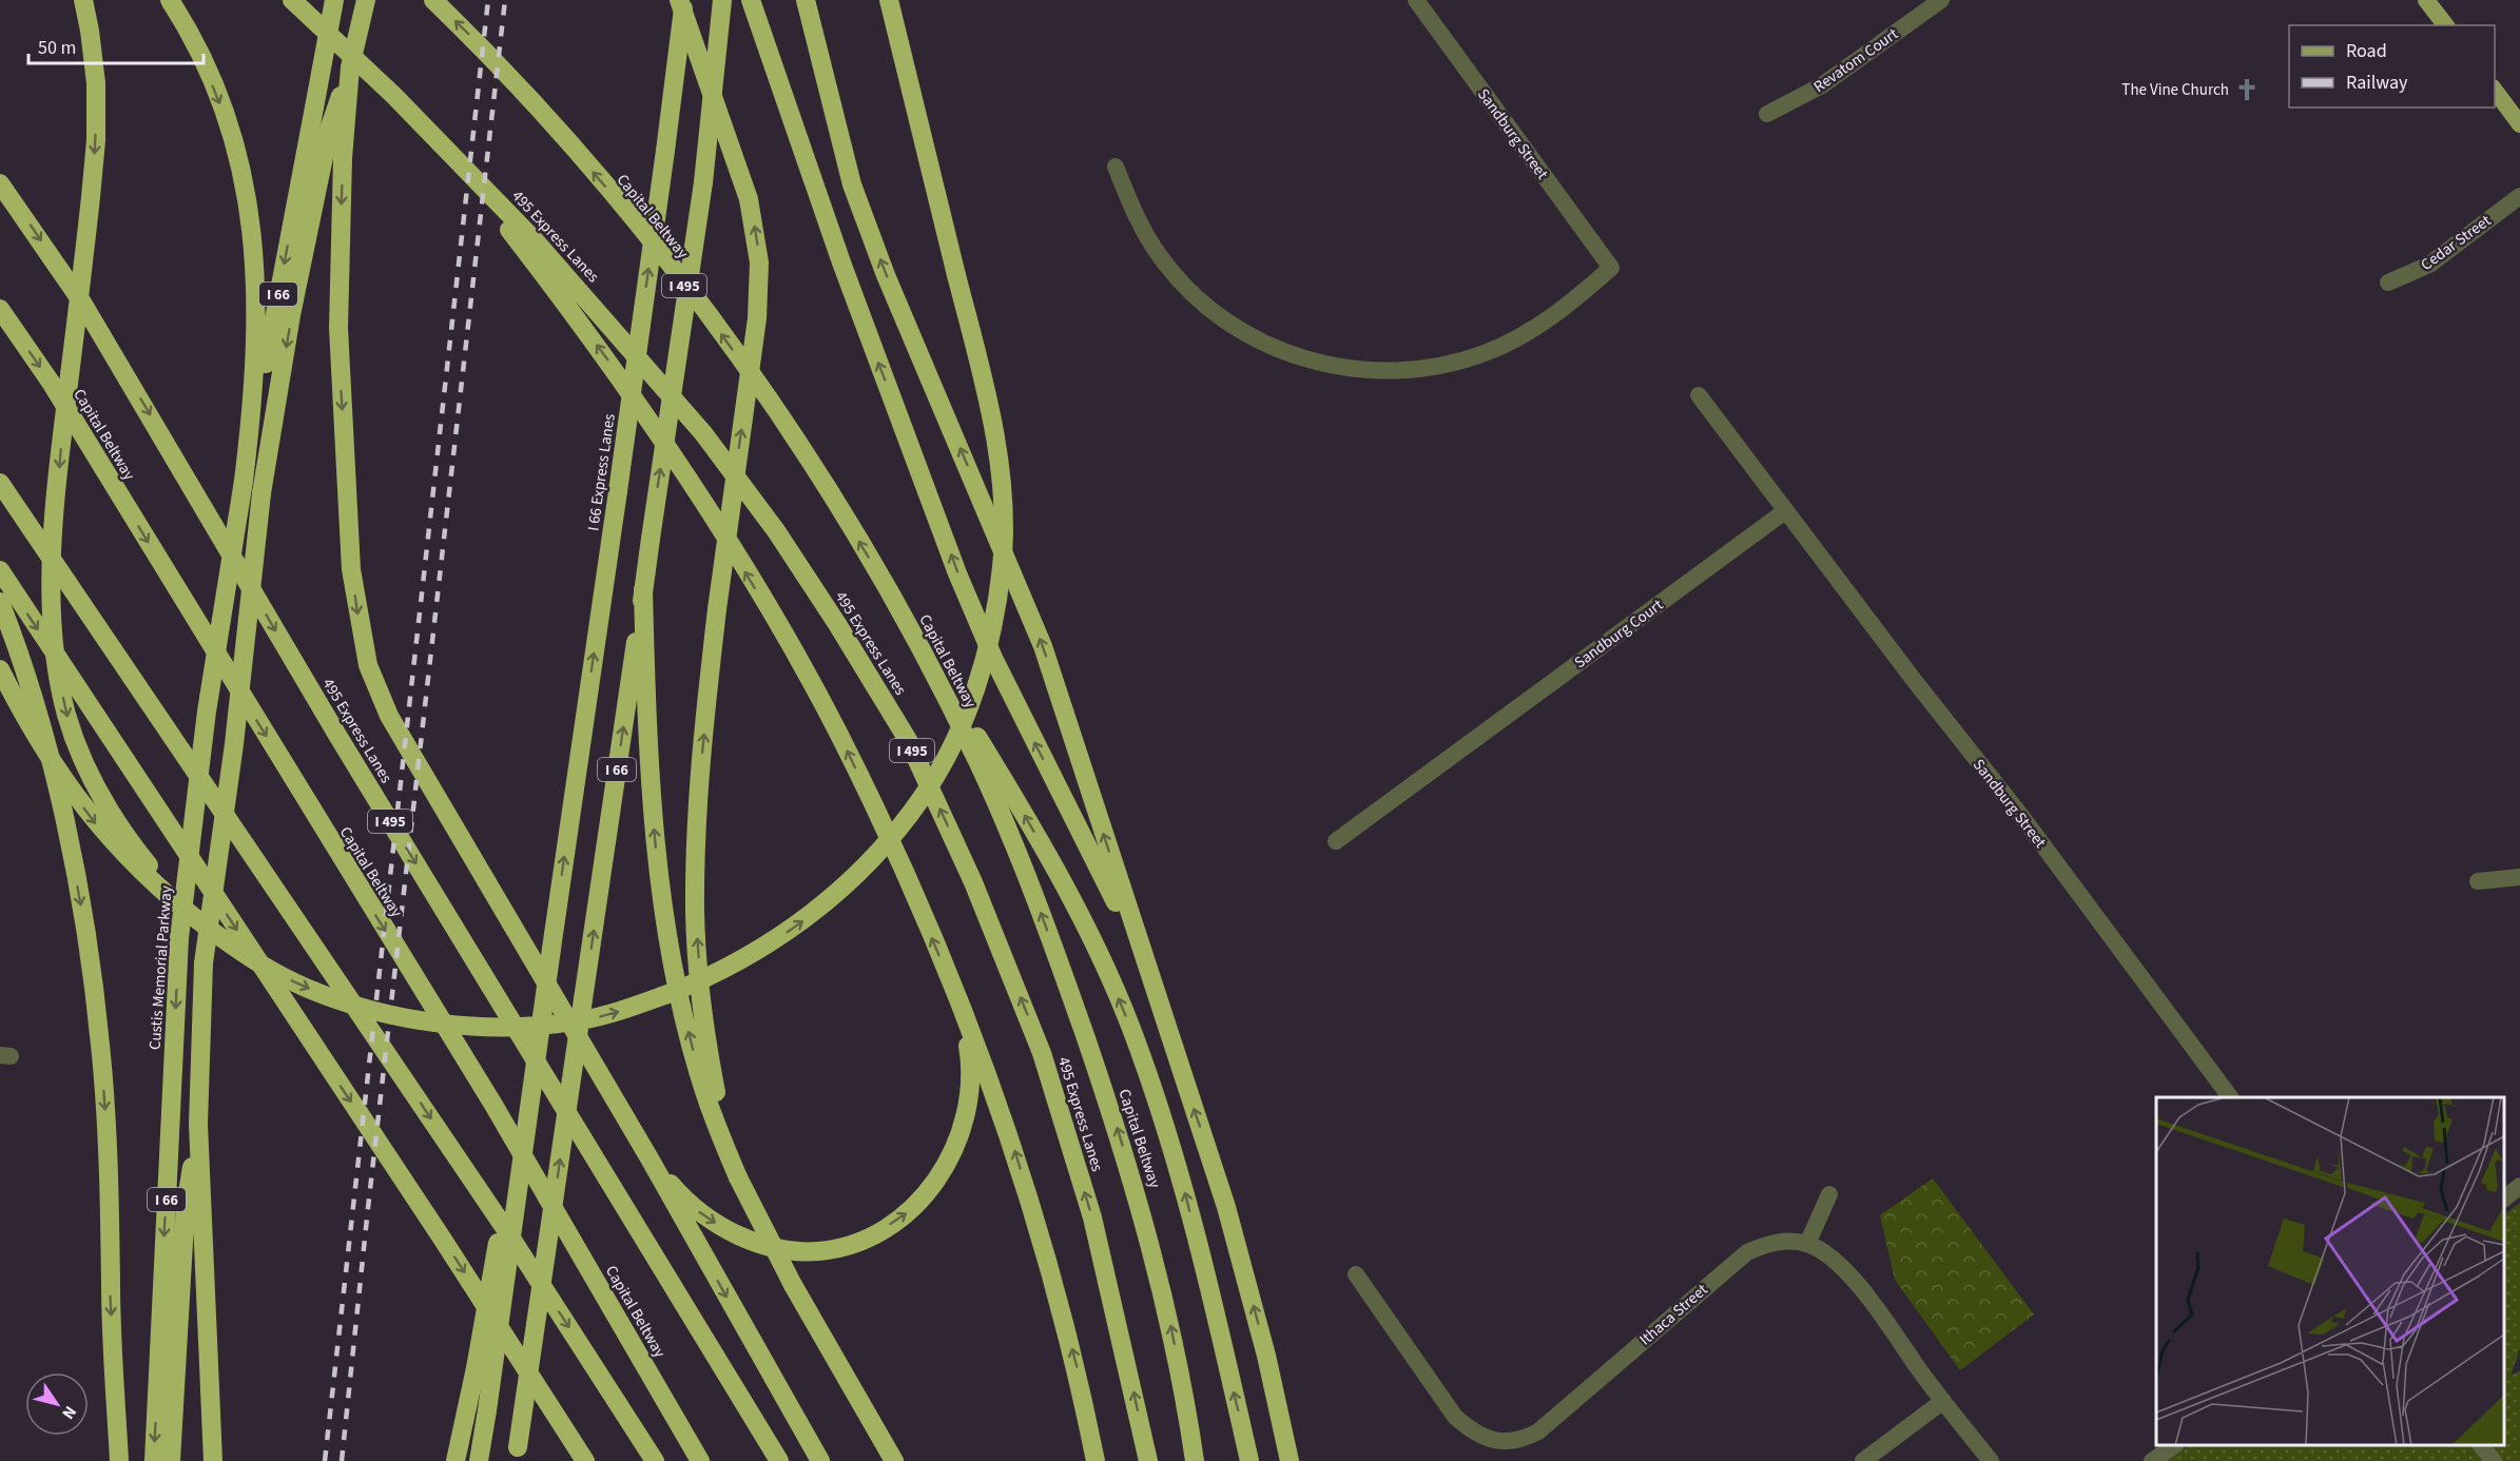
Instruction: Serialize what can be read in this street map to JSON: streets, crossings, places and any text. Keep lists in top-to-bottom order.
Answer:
{
  "streets": {
    "highway": [
      "Capital Beltway",
      "495 Express Lanes",
      "I 495",
      "I 66",
      "I 66 Express Lanes",
      "Custis Memorial Parkway"
    ],
    "street": [
      "Revatom Court",
      "Sandburg Street",
      "Cedar Street",
      "Sandburg Court",
      "Ithaca Street"
    ]
  },
  "crossings": [
    ["Sandburg Street", "Sandburg Court"],
    ["I 66", "Custis Memorial Parkway"]
  ],
  "places": {
    "church": ["The Vine Church"]
  },
  "legend": ["Road", "Railway"],
  "scale_bar": "50 m",
  "north": "bottom right"
}
